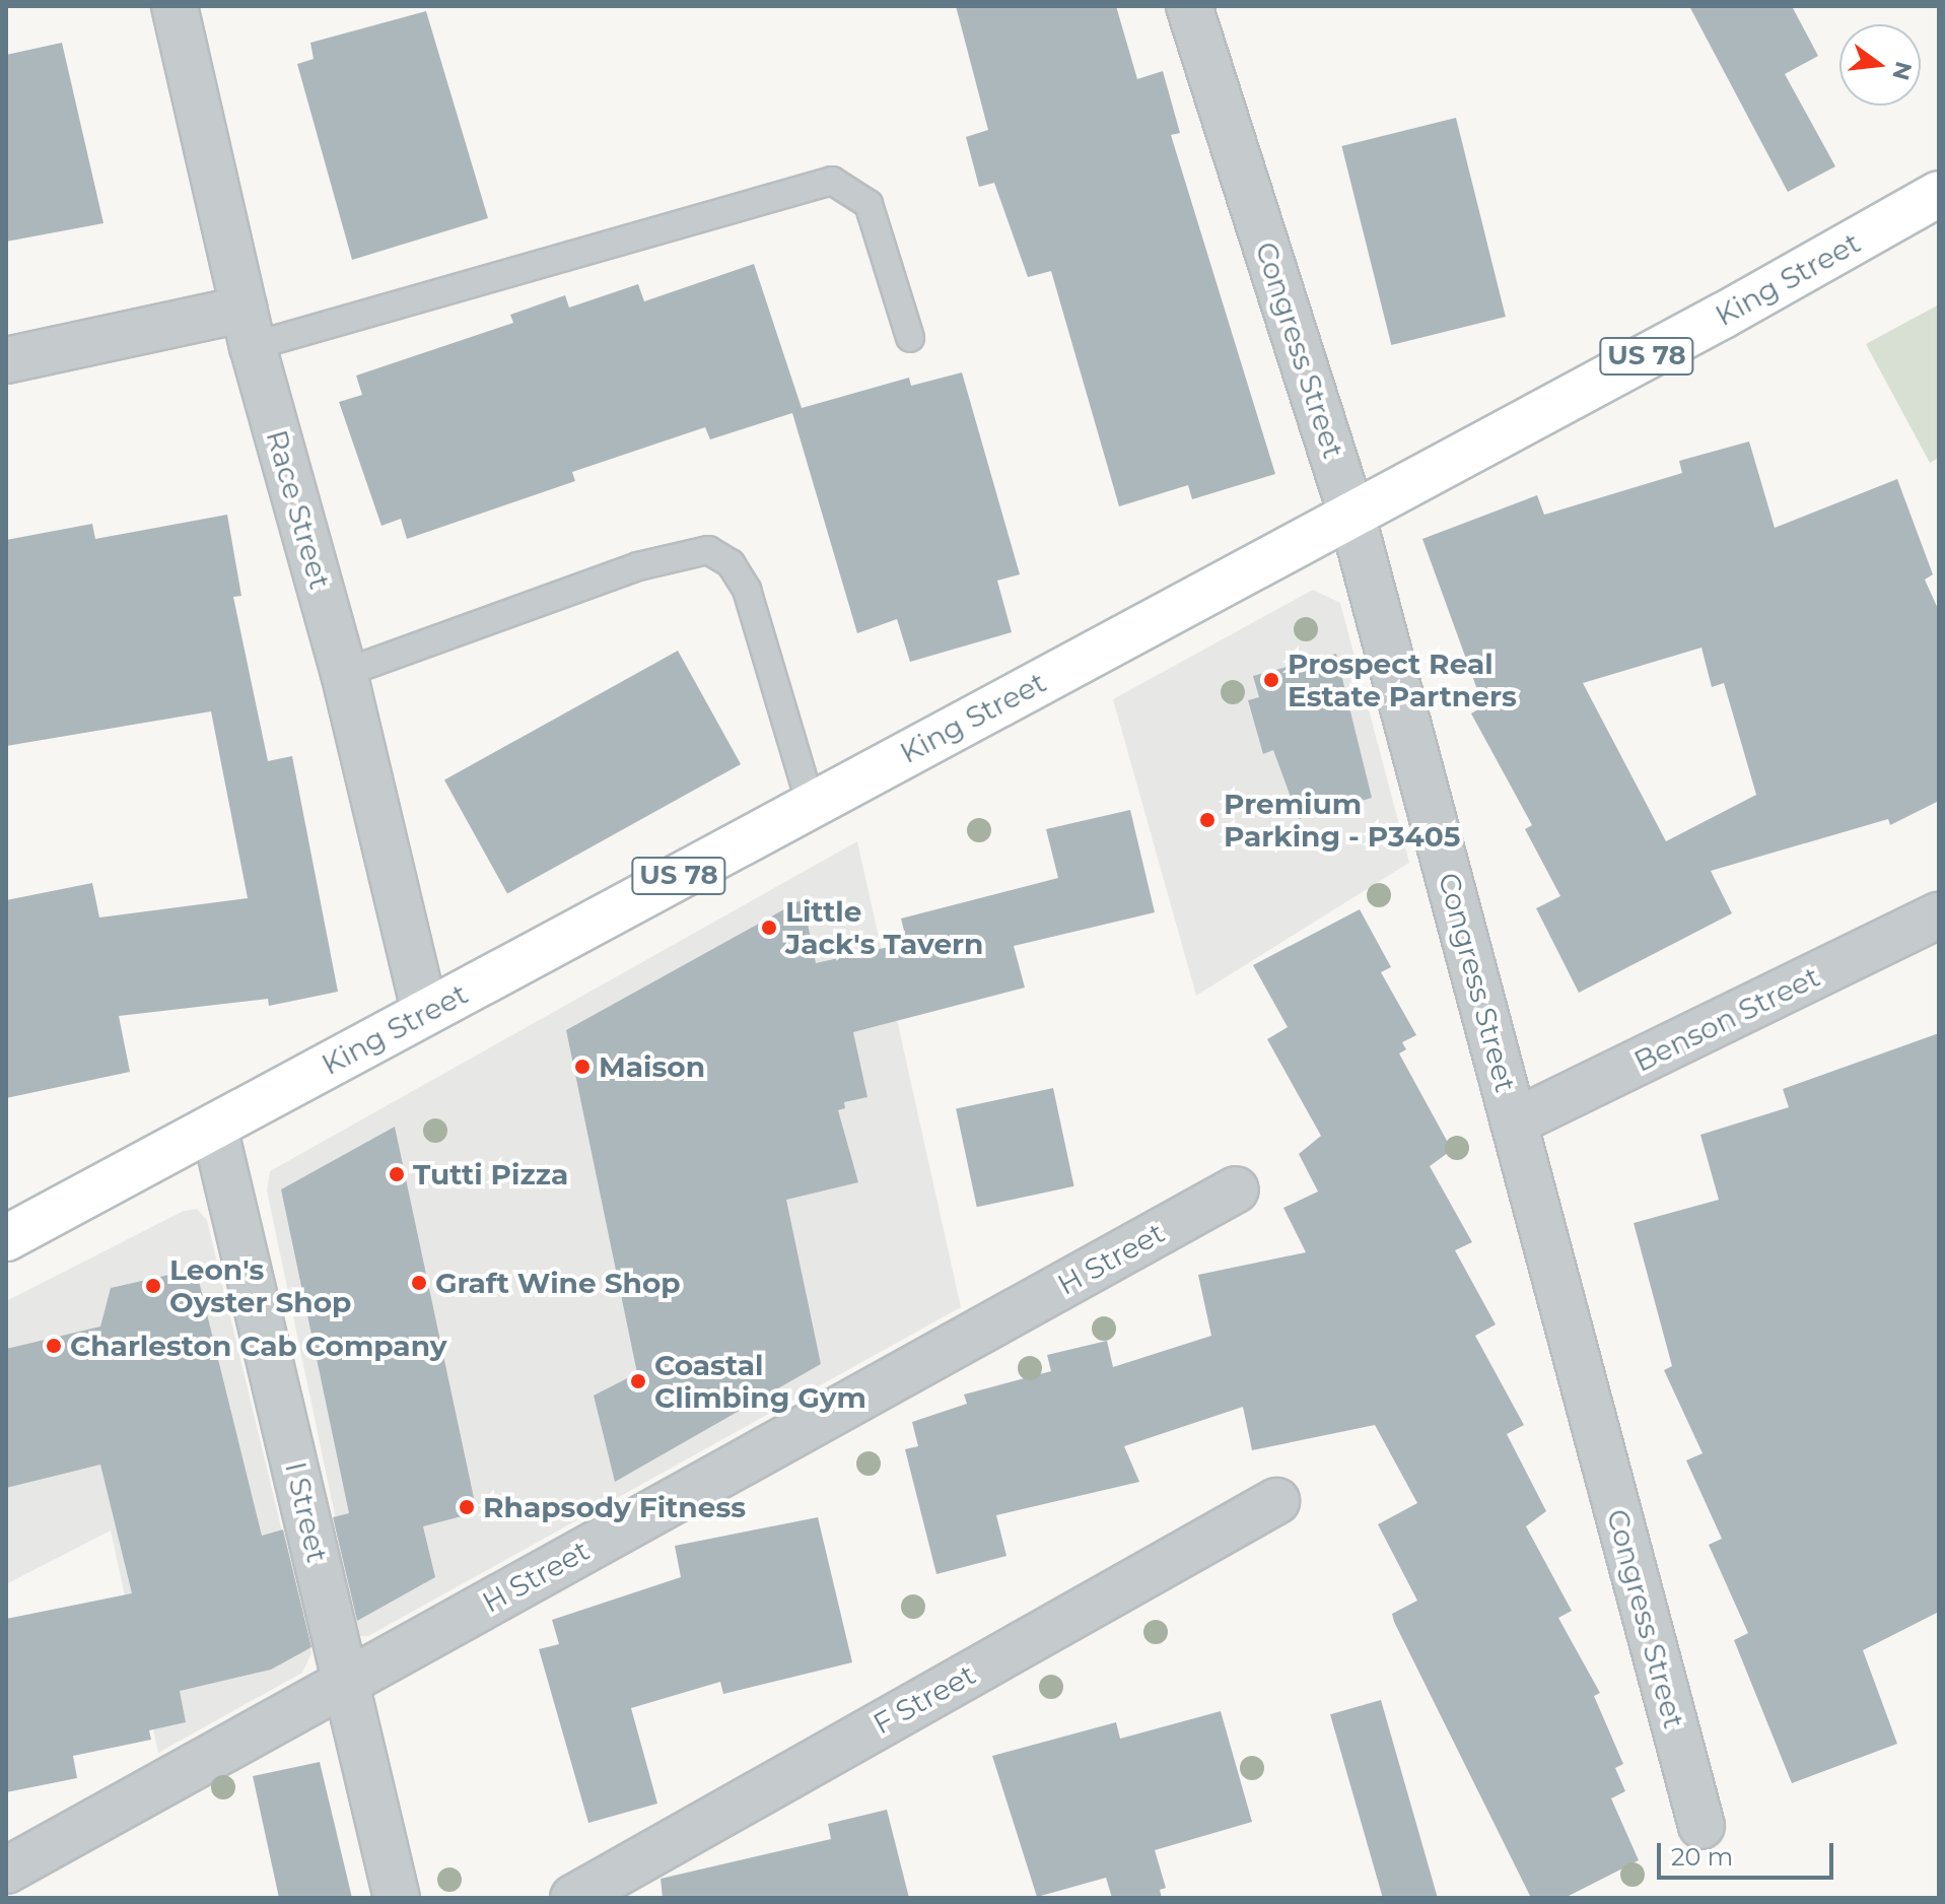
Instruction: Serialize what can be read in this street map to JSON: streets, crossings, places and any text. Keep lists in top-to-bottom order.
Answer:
{
  "streets": {
    "main road": ["King Street", "US 78"],
    "street": [
      "Congress Street",
      "Race Street",
      "Benson Street",
      "H Street",
      "I Street",
      "F Street"
    ]
  },
  "crossings": [
    ["King Street", "Congress Street"],
    ["King Street", "Race Street"],
    ["King Street", "I Street"],
    ["Congress Street", "Benson Street"],
    ["H Street", "I Street"]
  ],
  "places": [
    "Prospect Real Estate Partners",
    "Premium Parking - P3405",
    "Little Jack's Tavern",
    "Maison",
    "Tutti Pizza",
    "Graft Wine Shop",
    "Leon's Oyster Shop",
    "Charleston Cab Company",
    "Coastal Climbing Gym",
    "Rhapsody Fitness"
  ],
  "scale_bar": "20 m",
  "north": "right"
}
